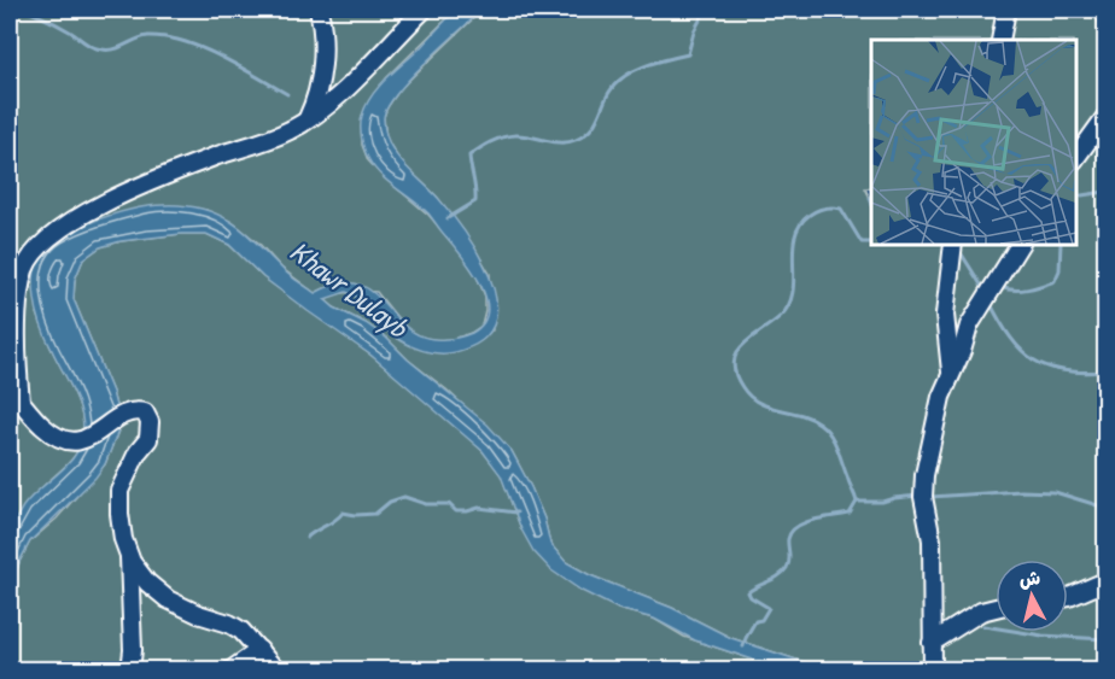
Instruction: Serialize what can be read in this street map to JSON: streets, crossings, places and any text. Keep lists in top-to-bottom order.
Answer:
{
  "water": ["Khawr Dulayb"],
  "north": "top"
}
